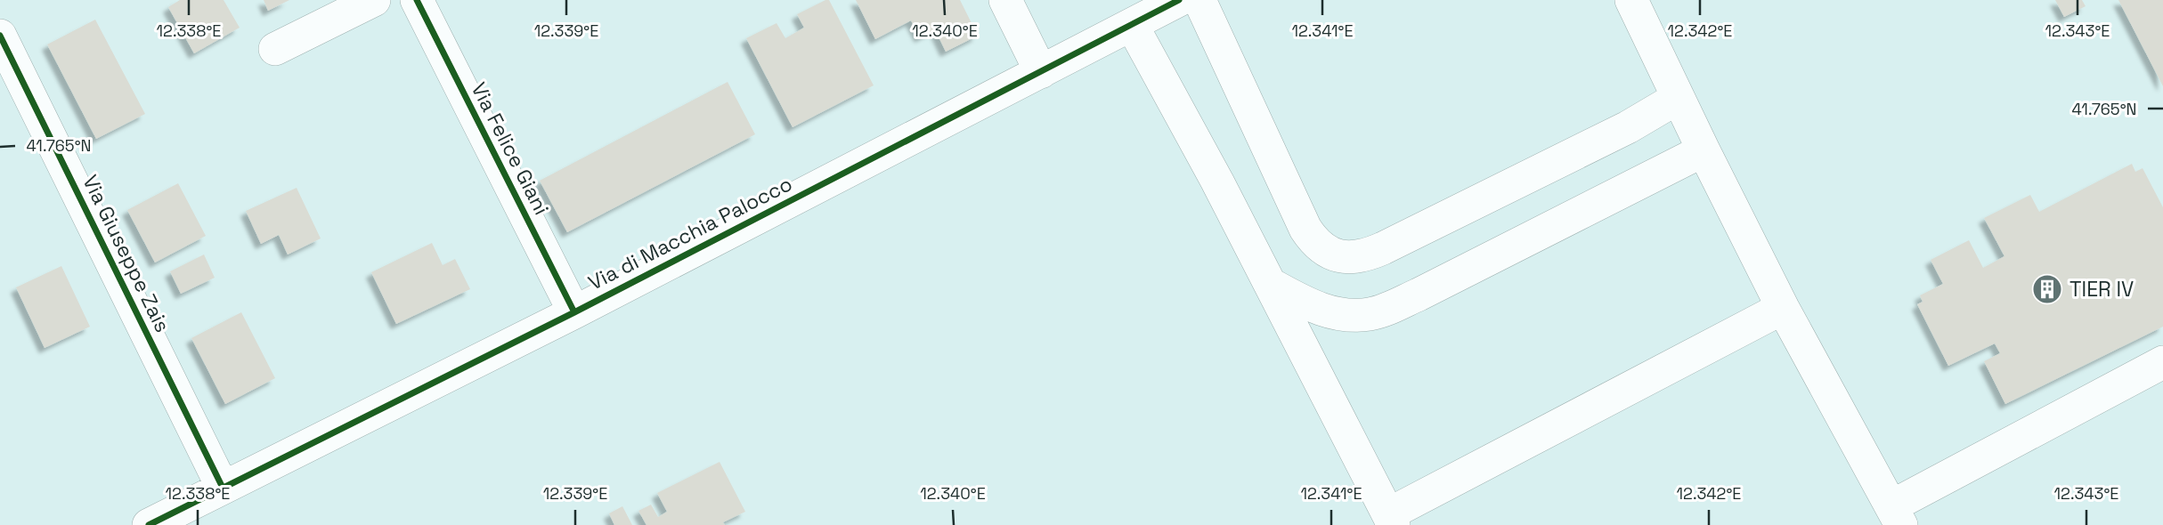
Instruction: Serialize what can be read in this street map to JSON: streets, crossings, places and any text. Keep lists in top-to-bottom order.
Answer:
{
  "streets": {
    "street": ["Via Felice Giani", "Via di Macchia Palocco", "Via Giuseppe Zais"]
  },
  "crossings": [
    ["Via Felice Giani", "Via di Macchia Palocco"],
    ["Via di Macchia Palocco", "Via Giuseppe Zais"]
  ],
  "places": {
    "building": ["TIER IV"]
  },
  "coordinates": [
    "12.338°E",
    "12.339°E",
    "12.340°E",
    "12.341°E",
    "12.342°E",
    "12.343°E",
    "41.765°N"
  ]
}
